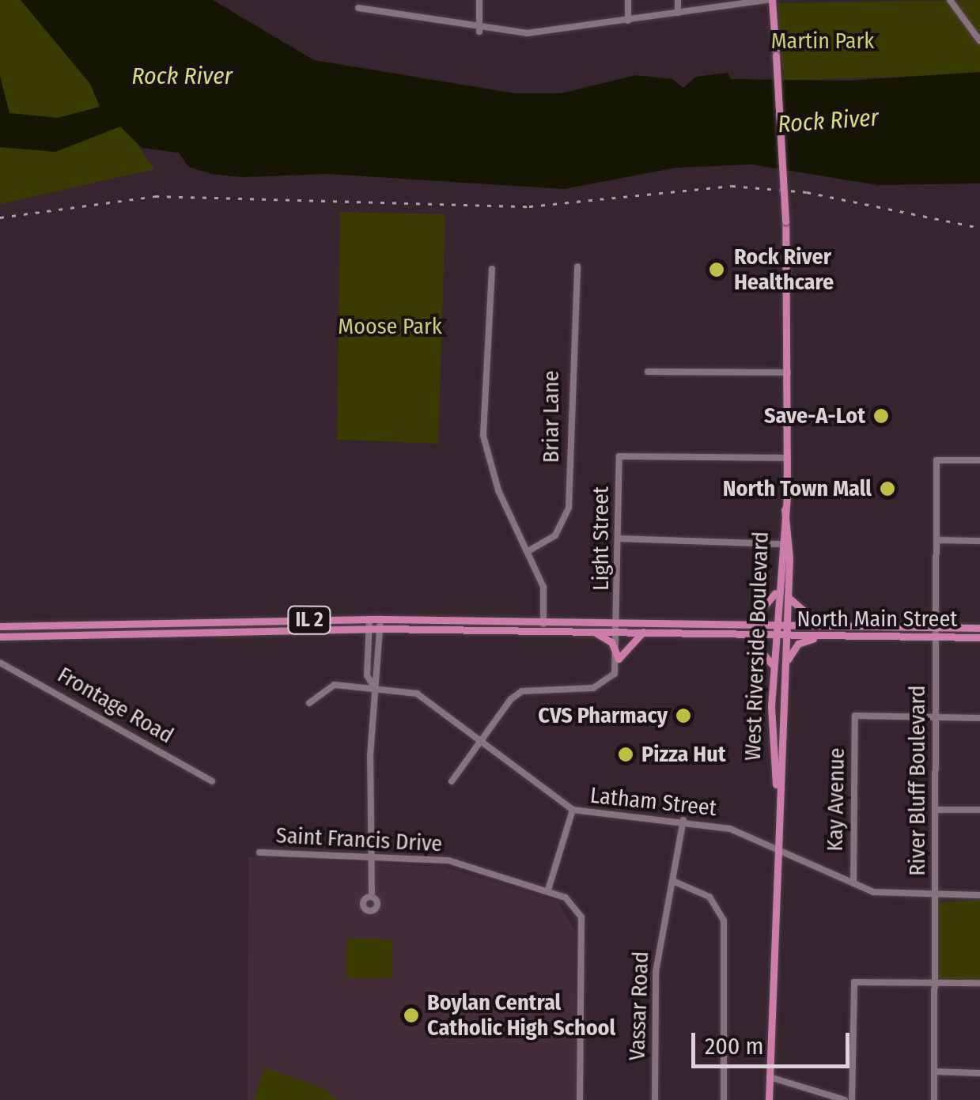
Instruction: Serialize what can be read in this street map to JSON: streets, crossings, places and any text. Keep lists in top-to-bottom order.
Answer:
{
  "streets": {
    "main road": ["North Main Street", "IL 2", "West Riverside Boulevard"],
    "street": [
      "Briar Lane",
      "Light Street",
      "Frontage Road",
      "River Bluff Boulevard",
      "Kay Avenue",
      "Latham Street",
      "Saint Francis Drive",
      "Vassar Road"
    ]
  },
  "crossings": [
    ["Light Street", "IL 2"],
    ["Light Street", "West Riverside Boulevard"],
    ["North Main Street", "IL 2"],
    ["North Main Street", "West Riverside Boulevard"],
    ["North Main Street", "River Bluff Boulevard"],
    ["IL 2", "West Riverside Boulevard"],
    ["West Riverside Boulevard", "Latham Street"],
    ["River Bluff Boulevard", "Kay Avenue"],
    ["River Bluff Boulevard", "Latham Street"],
    ["Kay Avenue", "Latham Street"],
    ["Latham Street", "Vassar Road"]
  ],
  "water": ["Rock River"],
  "parks": ["Martin Park", "Moose Park"],
  "places": [
    "Rock River Healthcare",
    "Save-A-Lot",
    "North Town Mall",
    "CVS Pharmacy",
    "Pizza Hut",
    "Boylan Central Catholic High School"
  ],
  "scale_bar": "200 m"
}
